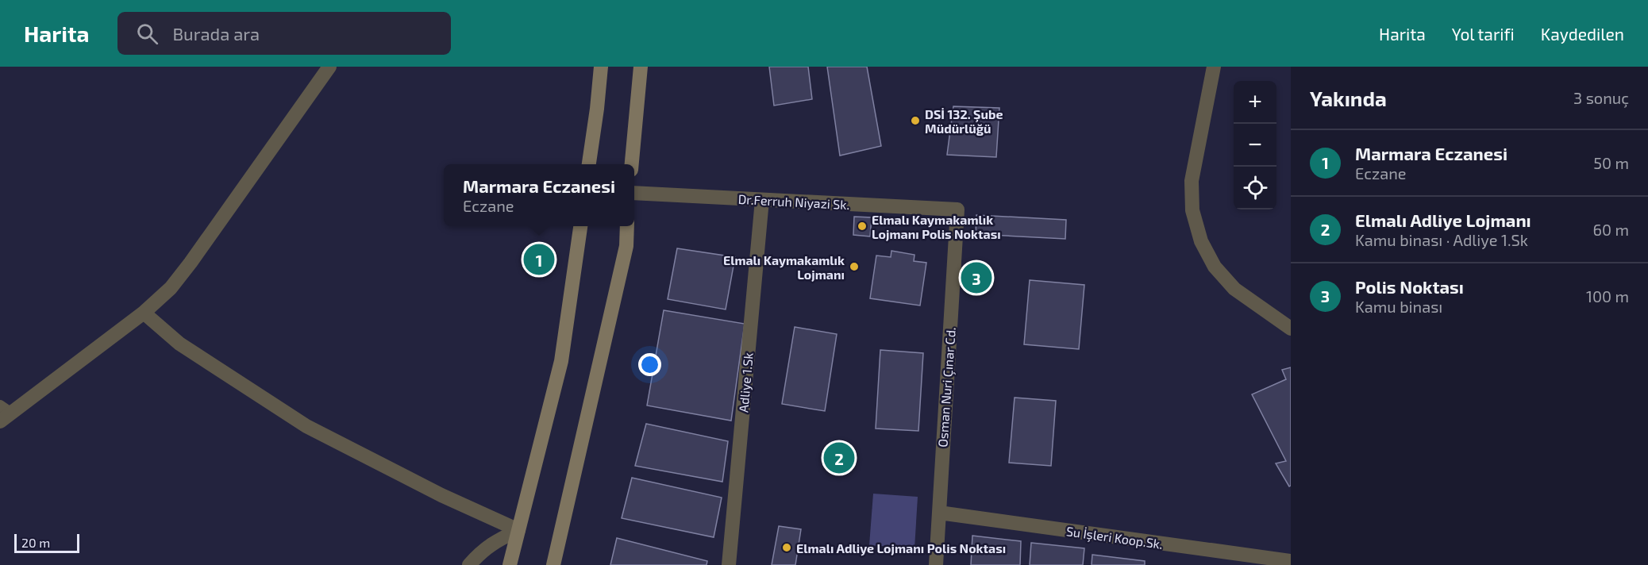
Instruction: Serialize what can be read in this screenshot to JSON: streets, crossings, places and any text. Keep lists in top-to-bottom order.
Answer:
{
  "streets": {
    "street": [
      "Dr.Ferruh Niyazi Sk.",
      "Adliye 1.Sk",
      "Osman Nuri Çınar Cd.",
      "Su İşleri Koop.Sk."
    ]
  },
  "crossings": [
    ["Dr.Ferruh Niyazi Sk.", "Adliye 1.Sk"],
    ["Dr.Ferruh Niyazi Sk.", "Osman Nuri Çınar Cd."],
    ["Osman Nuri Çınar Cd.", "Su İşleri Koop.Sk."]
  ],
  "places": [
    "DSİ 132. Şube Müdürlüğü",
    "Elmalı Kaymakamlık Lojmanı Polis Noktası",
    "Elmalı Kaymakamlık Lojmanı",
    "Elmalı Adliye Lojmanı Polis Noktası"
  ],
  "scale_bar": "20 m",
  "page": {
    "header": "Harita",
    "search": "Burada ara",
    "nav": ["Harita", "Yol tarifi", "Kaydedilen"],
    "heading": ["Yakında", "3 sonuç"],
    "map_buttons": ["+", "−"],
    "list": [
      {
        "mark": "1",
        "name": "Marmara Eczanesi",
        "note": "Eczane",
        "value": "50 m"
      },
      {
        "mark": "2",
        "name": "Elmalı Adliye Lojmanı",
        "note": "Kamu binası · Adliye 1.Sk",
        "value": "60 m"
      },
      {
        "mark": "3",
        "name": "Polis Noktası",
        "note": "Kamu binası",
        "value": "100 m"
      }
    ],
    "popup": ["Marmara Eczanesi", "Eczane"],
    "pins": ["1", "3", "2"],
    "scale": "20 m"
  }
}
